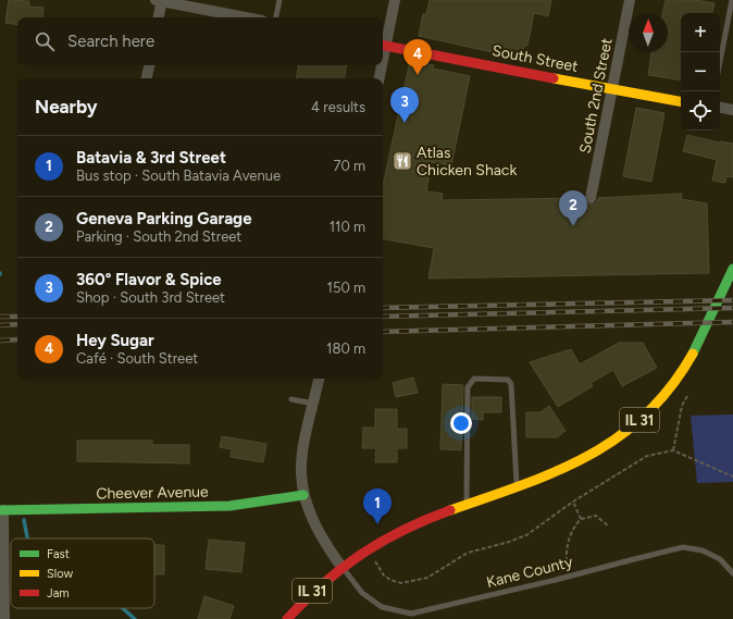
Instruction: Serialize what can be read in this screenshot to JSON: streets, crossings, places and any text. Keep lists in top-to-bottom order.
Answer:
{
  "streets": {
    "street": [
      "South Street",
      "South 2nd Street",
      "IL 31",
      "Cheever Avenue"
    ],
    "lane": ["Kane County"]
  },
  "crossings": [
    ["South Street", "South 2nd Street"],
    ["IL 31", "Kane County"]
  ],
  "places": {
    "restaurant": ["Atlas Chicken Shack"]
  },
  "legend": ["Fast", "Slow", "Jam"],
  "north": "top",
  "page": {
    "map_buttons": ["+", "−"],
    "search": "Search here",
    "pins": [
      "4",
      "3",
      "2",
      "1"
    ],
    "heading": ["Nearby", "4 results"],
    "list": [
      {
        "mark": "1",
        "name": "Batavia & 3rd Street",
        "note": "Bus stop · South Batavia Avenue",
        "value": "70 m"
      },
      {
        "mark": "2",
        "name": "Geneva Parking Garage",
        "note": "Parking · South 2nd Street",
        "value": "110 m"
      },
      {
        "mark": "3",
        "name": "360° Flavor & Spice",
        "note": "Shop · South 3rd Street",
        "value": "150 m"
      },
      {
        "mark": "4",
        "name": "Hey Sugar",
        "note": "Café · South Street",
        "value": "180 m"
      }
    ]
  }
}
